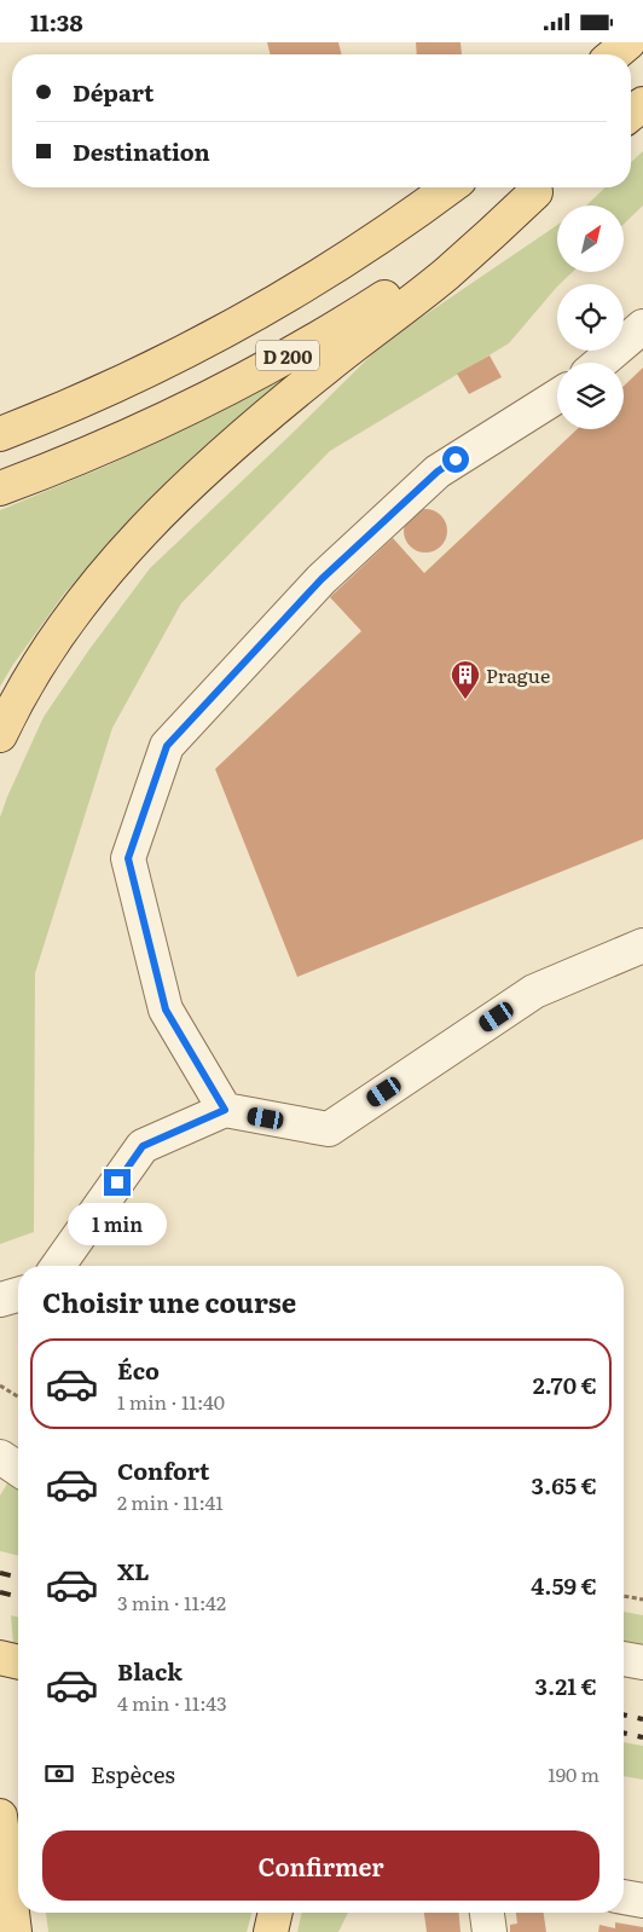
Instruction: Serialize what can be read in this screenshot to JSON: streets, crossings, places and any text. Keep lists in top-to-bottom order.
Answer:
{
  "streets": {
    "main road": ["D 200"]
  },
  "places": {
    "building": ["Prague"]
  },
  "north": "top right",
  "page": {
    "status": "11:38",
    "banner": ["Départ", "Destination"],
    "bubble": "1 min",
    "heading": "Choisir une course",
    "list": [
      {
        "name": "Éco",
        "note": "1 min · 11:40",
        "value": "2.70 €"
      },
      {
        "name": "Confort",
        "note": "2 min · 11:41",
        "value": "3.65 €"
      },
      {
        "name": "XL",
        "note": "3 min · 11:42",
        "value": "4.59 €"
      },
      {
        "name": "Black",
        "note": "4 min · 11:43",
        "value": "3.21 €"
      }
    ],
    "pay": ["Espèces", "190 m"],
    "buttons": "Confirmer"
  }
}
